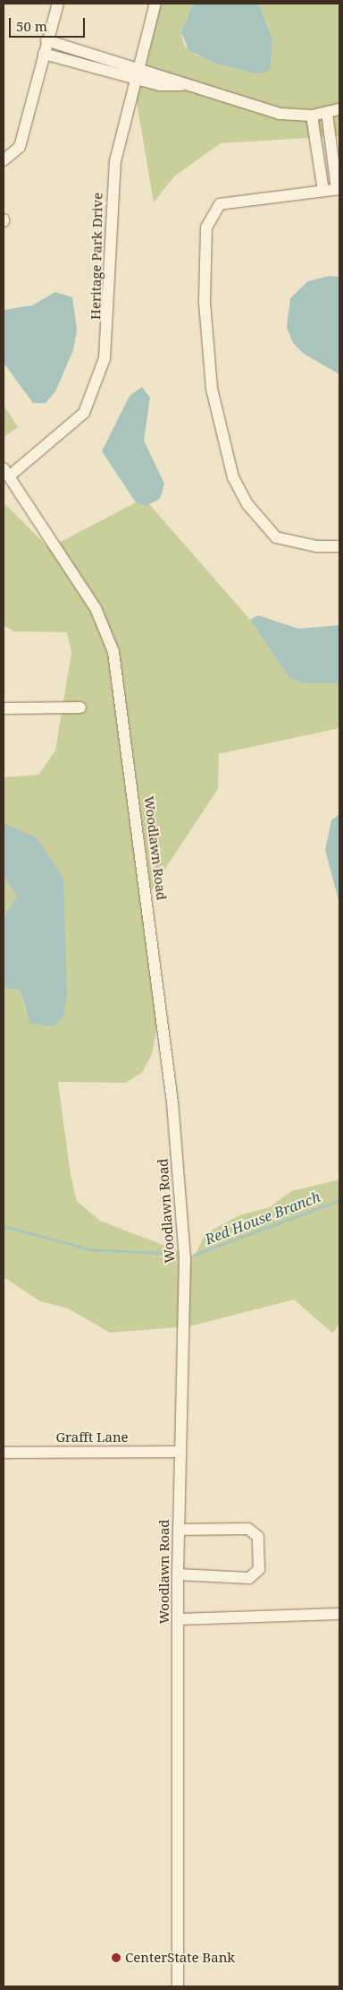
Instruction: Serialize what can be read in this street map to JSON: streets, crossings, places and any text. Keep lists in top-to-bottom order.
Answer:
{
  "streets": {
    "street": ["Heritage Park Drive", "Woodlawn Road", "Grafft Lane"]
  },
  "crossings": [
    ["Heritage Park Drive", "Woodlawn Road"],
    ["Woodlawn Road", "Grafft Lane"]
  ],
  "water": ["Red House Branch"],
  "places": ["CenterState Bank"],
  "scale_bar": "50 m"
}
